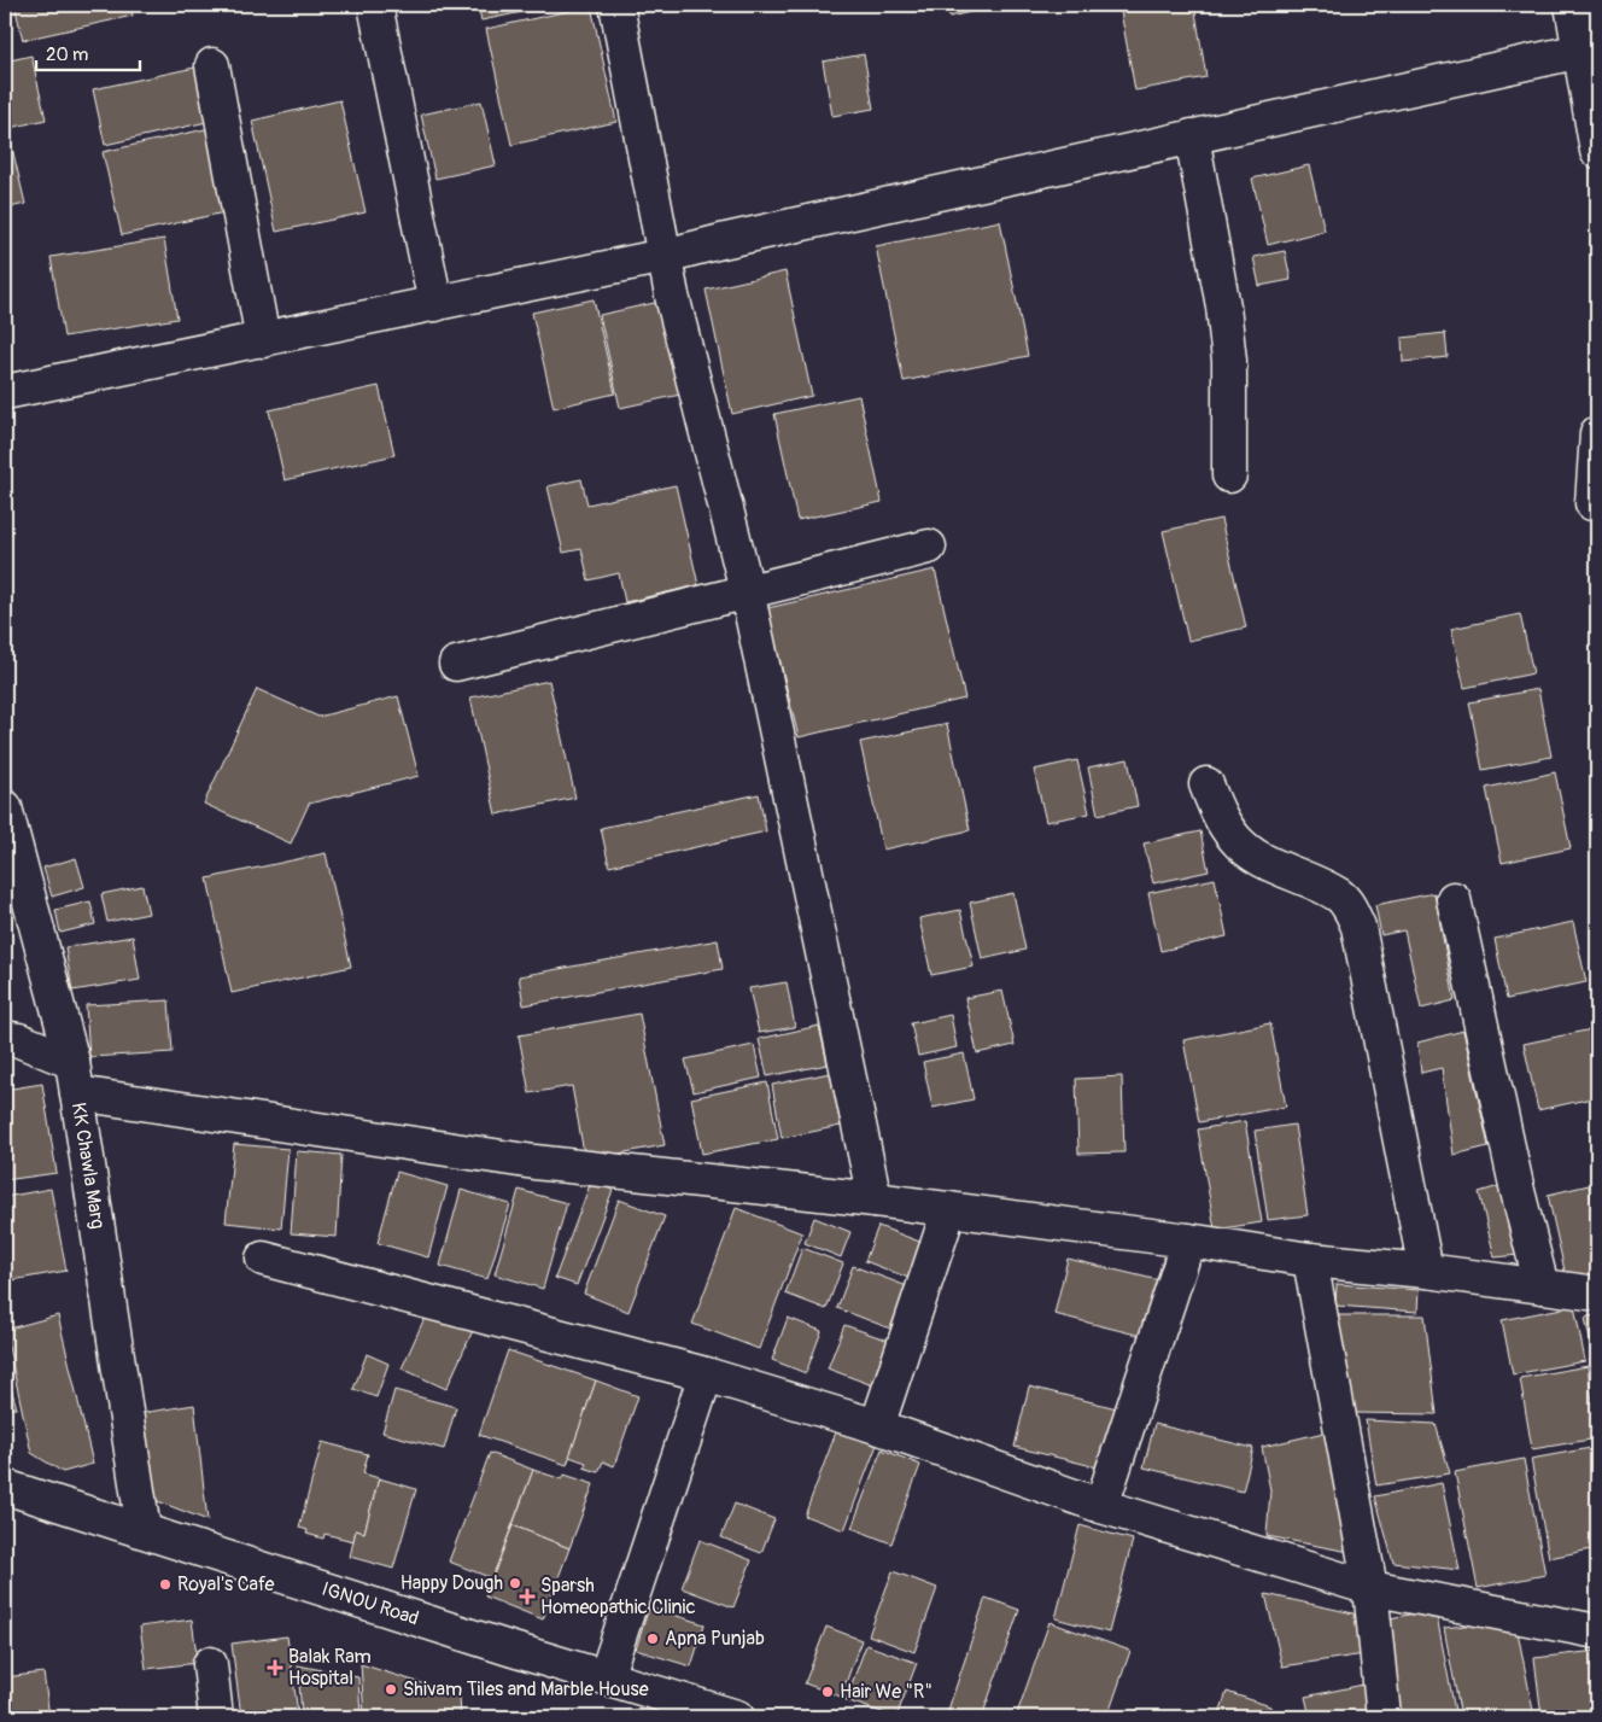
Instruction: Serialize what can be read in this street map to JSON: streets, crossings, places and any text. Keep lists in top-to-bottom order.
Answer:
{
  "streets": {
    "street": ["KK Chawla Marg", "IGNOU Road"]
  },
  "crossings": [
    ["KK Chawla Marg", "IGNOU Road"]
  ],
  "places": {
    "other": [
      "Happy Dough",
      "Royal's Cafe",
      "Apna Punjab",
      "Shivam Tiles and Marble House",
      "Hair We \"R\""
    ],
    "health": ["Sparsh Homeopathic Clinic", "Balak Ram Hospital"]
  },
  "scale_bar": "20 m"
}
